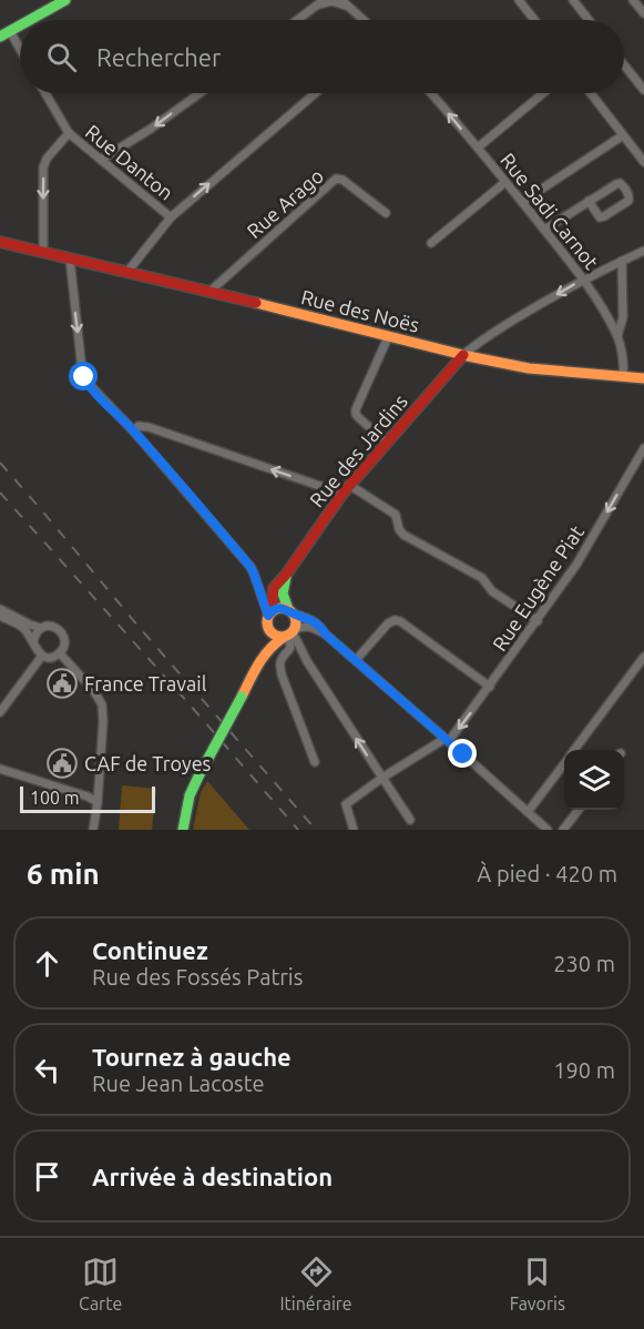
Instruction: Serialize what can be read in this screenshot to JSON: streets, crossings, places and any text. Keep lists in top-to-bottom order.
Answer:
{
  "streets": {
    "street": [
      "Rue Danton",
      "Rue Arago",
      "Rue Sadi Carnot",
      "Rue des Noës",
      "Rue des Jardins",
      "Rue Eugène Piat"
    ]
  },
  "crossings": [
    ["Rue Arago", "Rue des Noës"],
    ["Rue Sadi Carnot", "Rue des Noës"],
    ["Rue des Noës", "Rue des Jardins"]
  ],
  "one_way": ["Rue Eugène Piat"],
  "places": {
    "public building": ["France Travail", "CAF de Troyes"]
  },
  "scale_bar": "100 m",
  "page": {
    "search": "Rechercher",
    "scale": "100 m",
    "heading": ["6 min", "À pied · 420 m"],
    "list": [
      ["Continuez", "Rue des Fossés Patris", "230 m"],
      ["Tournez à gauche", "Rue Jean Lacoste", "190 m"],
      "Arrivée à destination"
    ],
    "nav": ["Carte", "Itinéraire", "Favoris"]
  }
}
